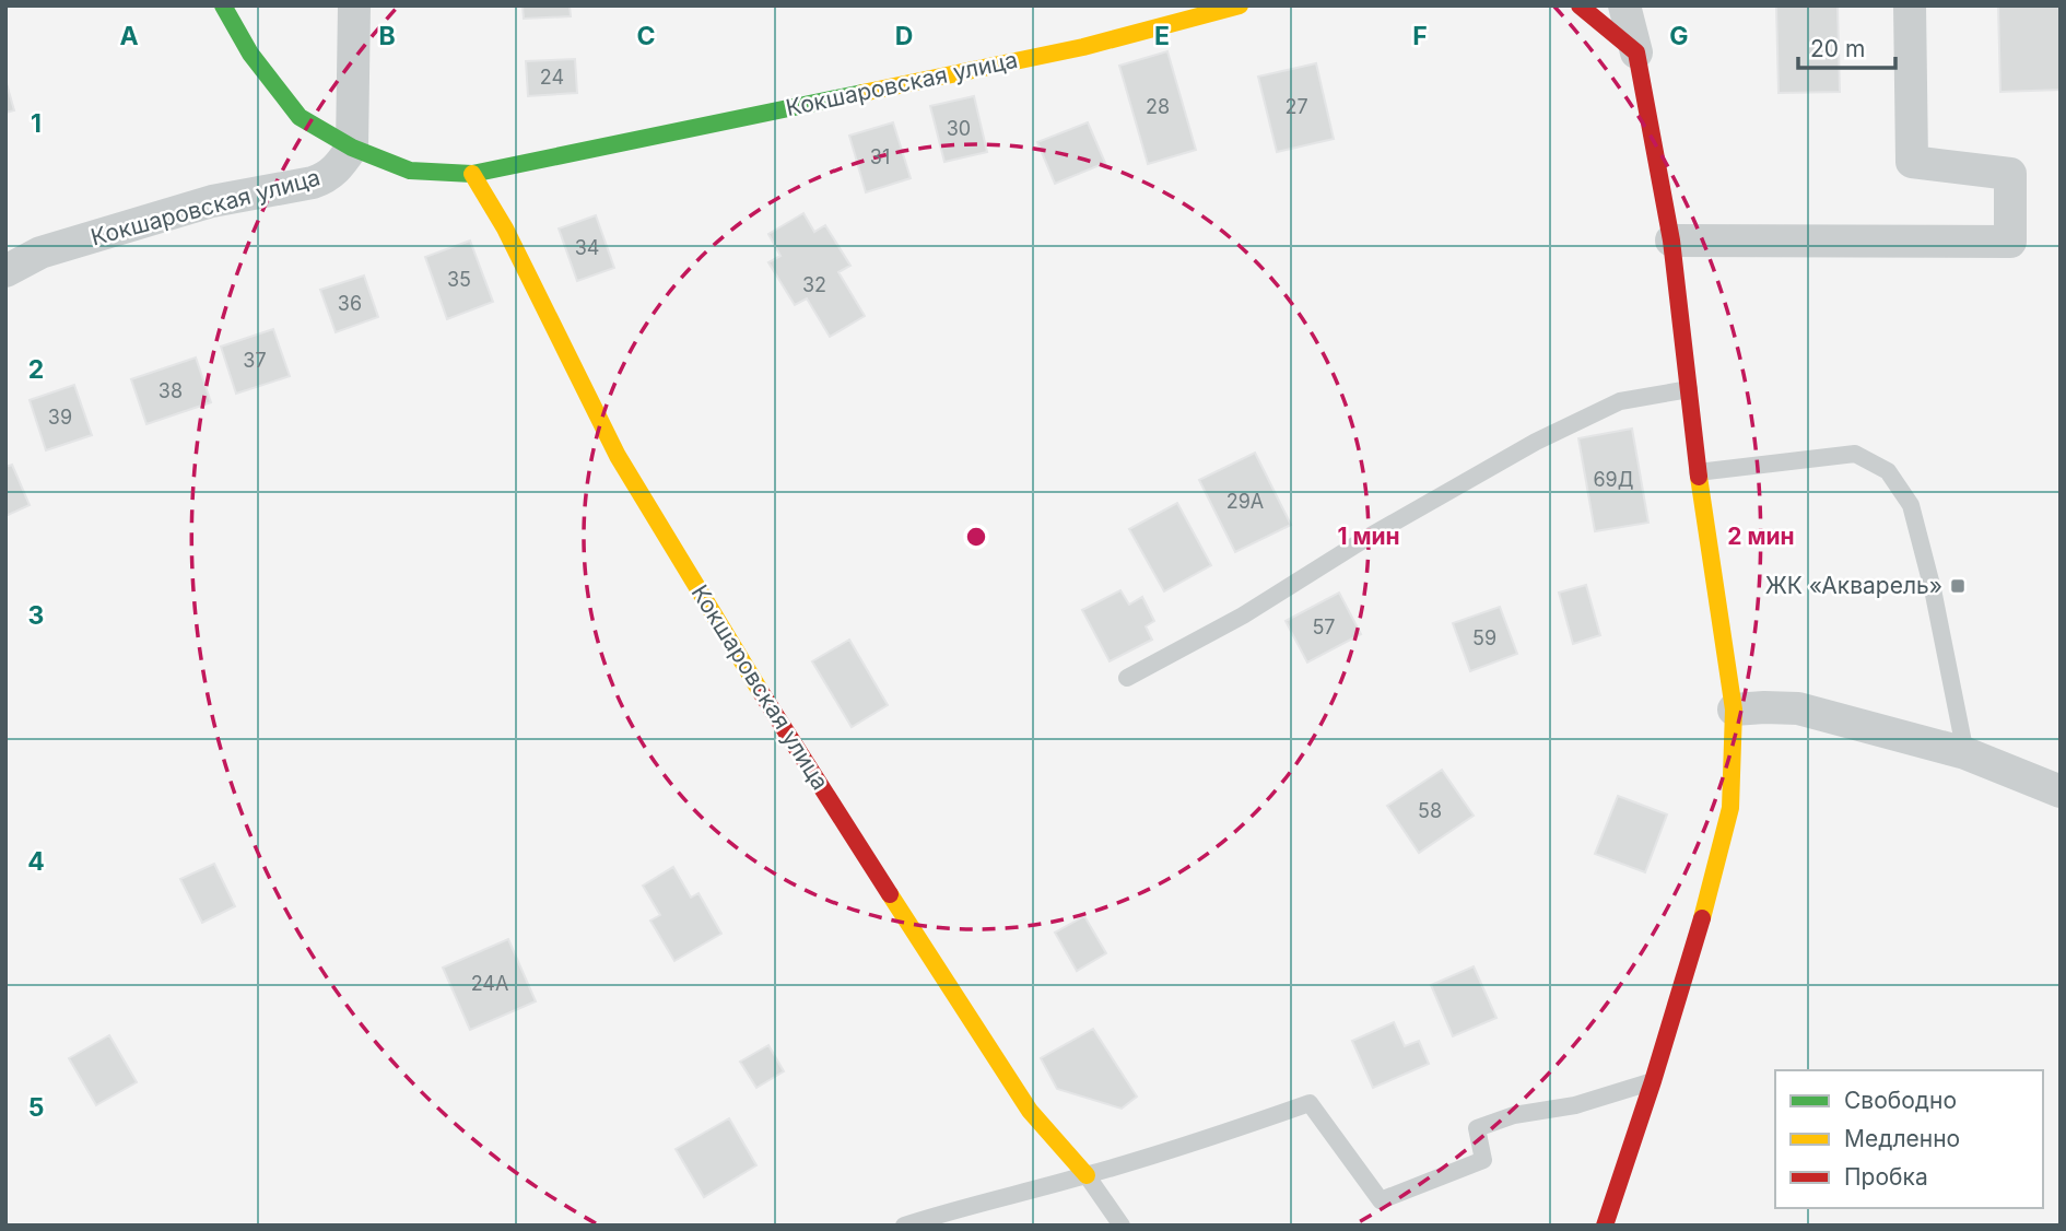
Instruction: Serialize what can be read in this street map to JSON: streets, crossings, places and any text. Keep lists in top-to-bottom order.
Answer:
{
  "streets": {
    "street": ["Кокшаровская улица"]
  },
  "places": {
    "transit": ["ЖК «Акварель»"]
  },
  "house_numbers": [
    "24",
    "28",
    "27",
    "30",
    "31",
    "34",
    "35",
    "32",
    "36",
    "37",
    "38",
    "39",
    "69Д",
    "29А",
    "57",
    "59",
    "58",
    "24А"
  ],
  "legend": ["Свободно", "Медленно", "Пробка"],
  "scale_bar": "20 m",
  "grid": {
    "columns": [
      "A",
      "B",
      "C",
      "D",
      "E",
      "F",
      "G"
    ],
    "rows": [
      "1",
      "2",
      "3",
      "4",
      "5"
    ]
  },
  "rings": ["1 мин", "2 мин"]
}
